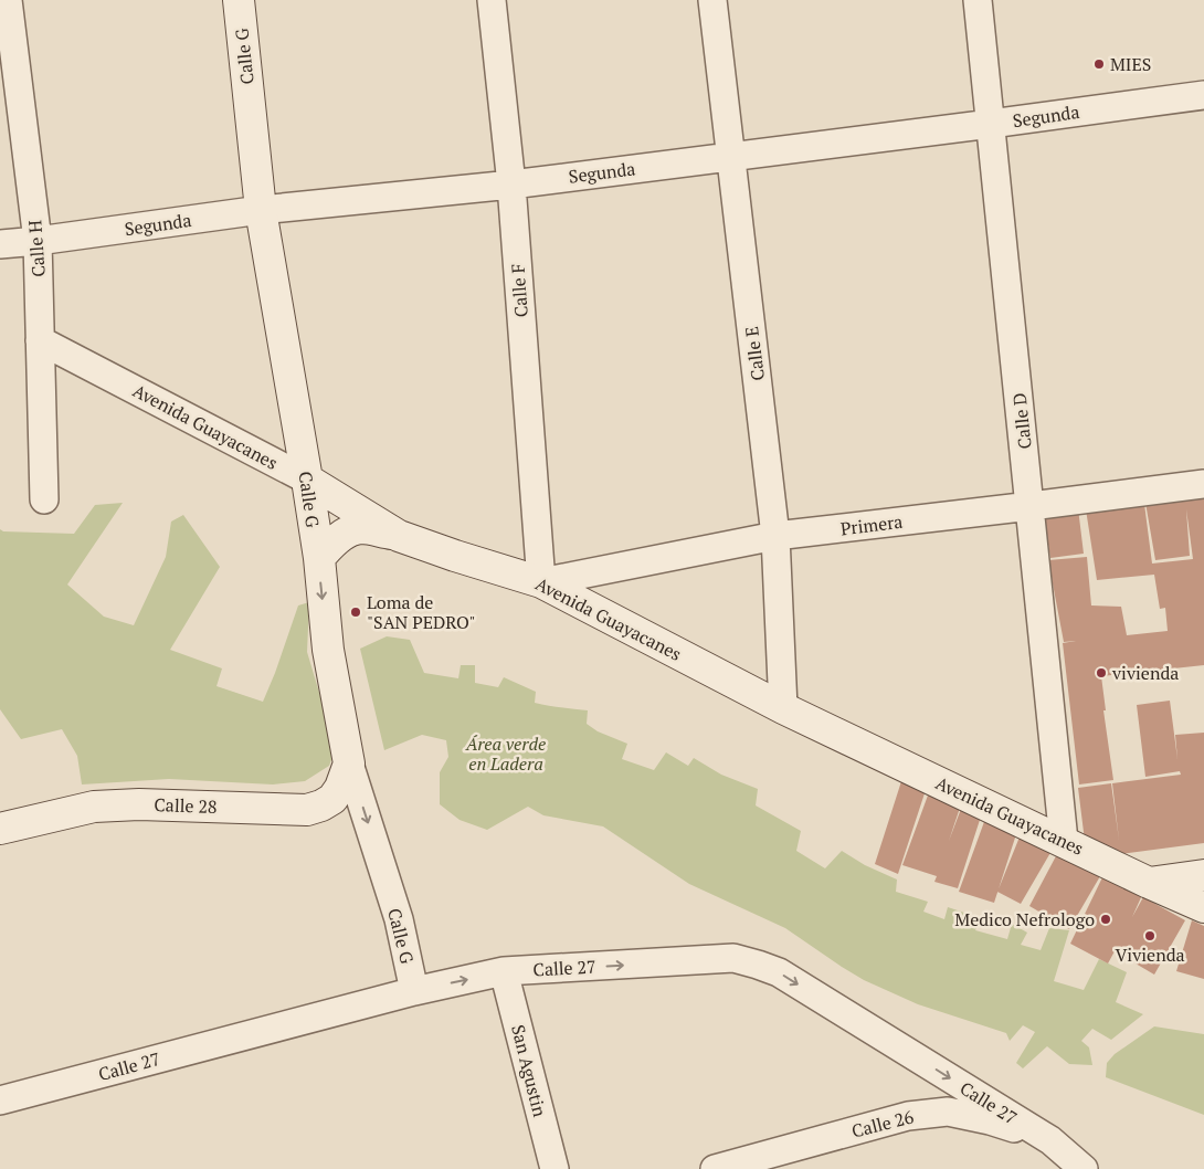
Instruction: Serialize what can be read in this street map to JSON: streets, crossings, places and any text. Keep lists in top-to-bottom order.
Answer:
{
  "streets": {
    "street": [
      "Calle G",
      "Segunda",
      "Calle H",
      "Calle F",
      "Calle E",
      "Calle D",
      "Avenida Guayacanes",
      "Primera",
      "Calle 28",
      "Calle 27",
      "San Agustin",
      "Calle 26"
    ]
  },
  "crossings": [
    ["Calle G", "Segunda"],
    ["Calle G", "Avenida Guayacanes"],
    ["Calle G", "Calle 28"],
    ["Calle G", "Calle 27"],
    ["Segunda", "Calle H"],
    ["Segunda", "Calle F"],
    ["Segunda", "Calle E"],
    ["Segunda", "Calle D"],
    ["Calle H", "Avenida Guayacanes"],
    ["Calle F", "Avenida Guayacanes"],
    ["Calle F", "Primera"],
    ["Calle E", "Avenida Guayacanes"],
    ["Calle E", "Primera"],
    ["Calle D", "Avenida Guayacanes"],
    ["Calle D", "Primera"],
    ["Avenida Guayacanes", "Primera"],
    ["Calle 27", "San Agustin"],
    ["Calle 27", "Calle 26"]
  ],
  "one_way": ["Calle G", "Calle 27"],
  "parks": ["Área verde en Ladera"],
  "places": [
    "MIES",
    "Loma de \"SAN PEDRO\"",
    "vivienda",
    "Medico Nefrologo",
    "Vivienda"
  ]
}
